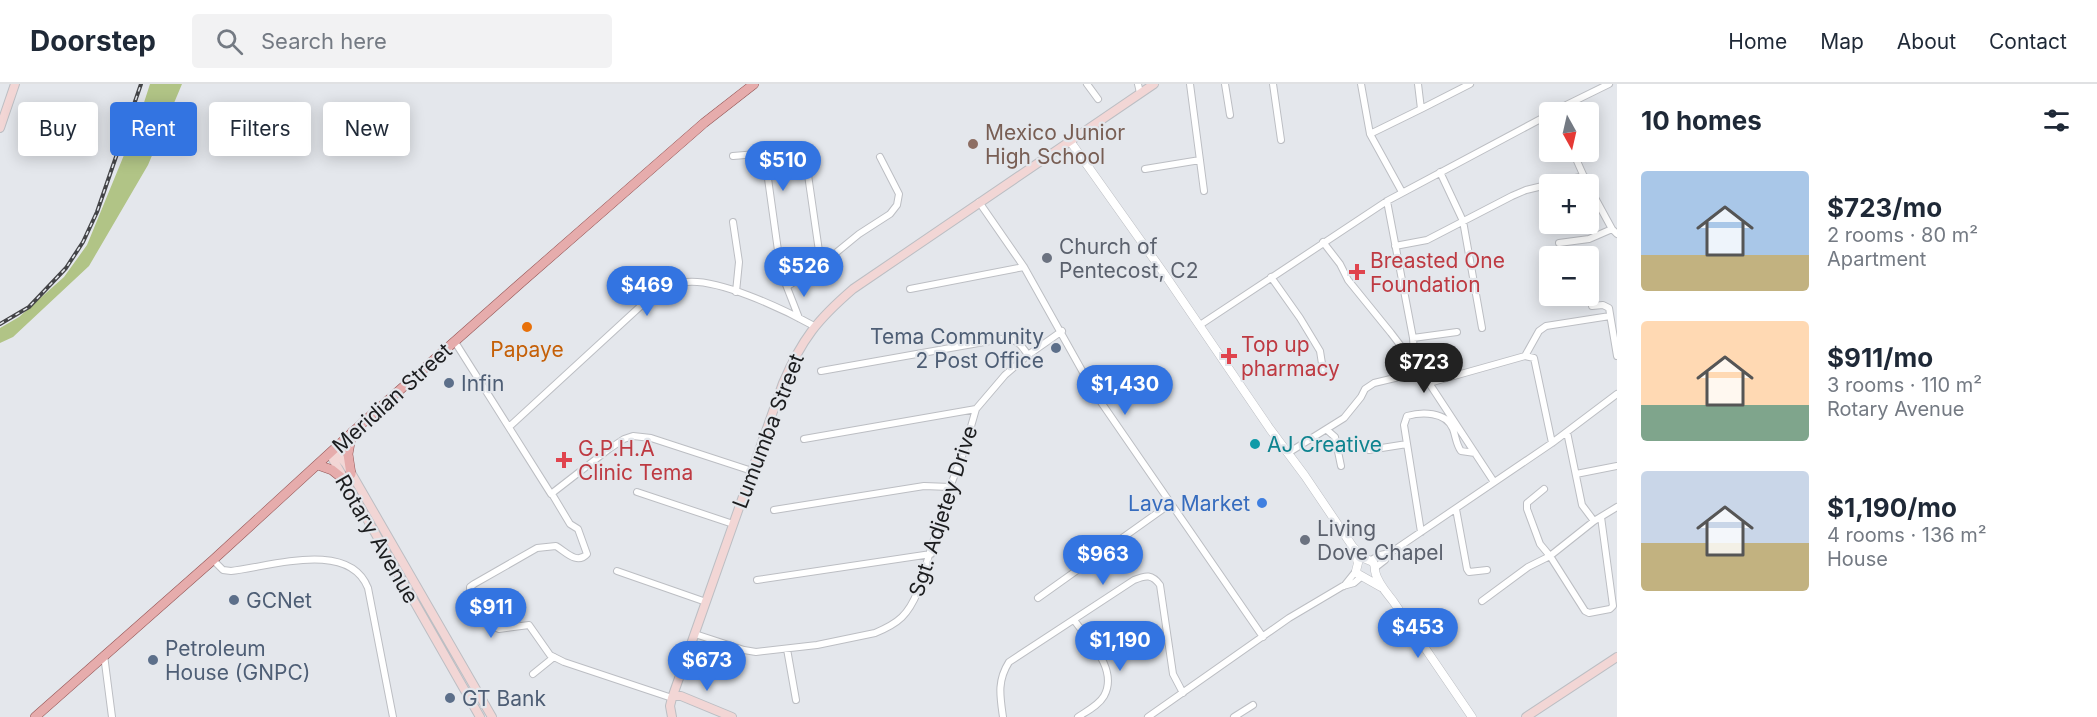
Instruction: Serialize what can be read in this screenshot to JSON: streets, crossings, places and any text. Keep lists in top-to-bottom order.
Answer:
{
  "streets": {
    "main road": ["Meridian Street", "Lumumba Street", "Rotary Avenue"],
    "street": ["Sgt. Adjetey Drive"]
  },
  "crossings": [
    ["Meridian Street", "Rotary Avenue"],
    ["Lumumba Street", "Sgt. Adjetey Drive"]
  ],
  "places": {
    "other": [
      "Mexico Junior High School",
      "Church of Pentecost, C2",
      "Papaye",
      "Tema Community 2 Post Office",
      "Infin",
      "AJ Creative",
      "Lava Market",
      "Living Dove Chapel",
      "GCNet",
      "Petroleum House (GNPC)",
      "GT Bank"
    ],
    "health": ["Breasted One Foundation", "Top up pharmacy", "G.P.H.A Clinic Tema"]
  },
  "north": "bottom",
  "page": {
    "header": "Doorstep",
    "search": "Search here",
    "nav": [
      "Home",
      "Map",
      "About",
      "Contact"
    ],
    "heading": "10 homes",
    "map_buttons": ["+", "−"],
    "chip": [
      "Buy",
      "Rent",
      "Filters",
      "New"
    ],
    "price": [
      "$510",
      "$526",
      "$469",
      "$723",
      "$1,430",
      "$963",
      "$911",
      "$453",
      "$1,190",
      "$673"
    ],
    "list": [
      {
        "name": "$723/mo",
        "note": "2 rooms · 80 m² · Apartment"
      },
      {
        "name": "$911/mo",
        "note": "3 rooms · 110 m² · Rotary Avenue"
      },
      {
        "name": "$1,190/mo",
        "note": "4 rooms · 136 m² · House"
      }
    ]
  }
}
